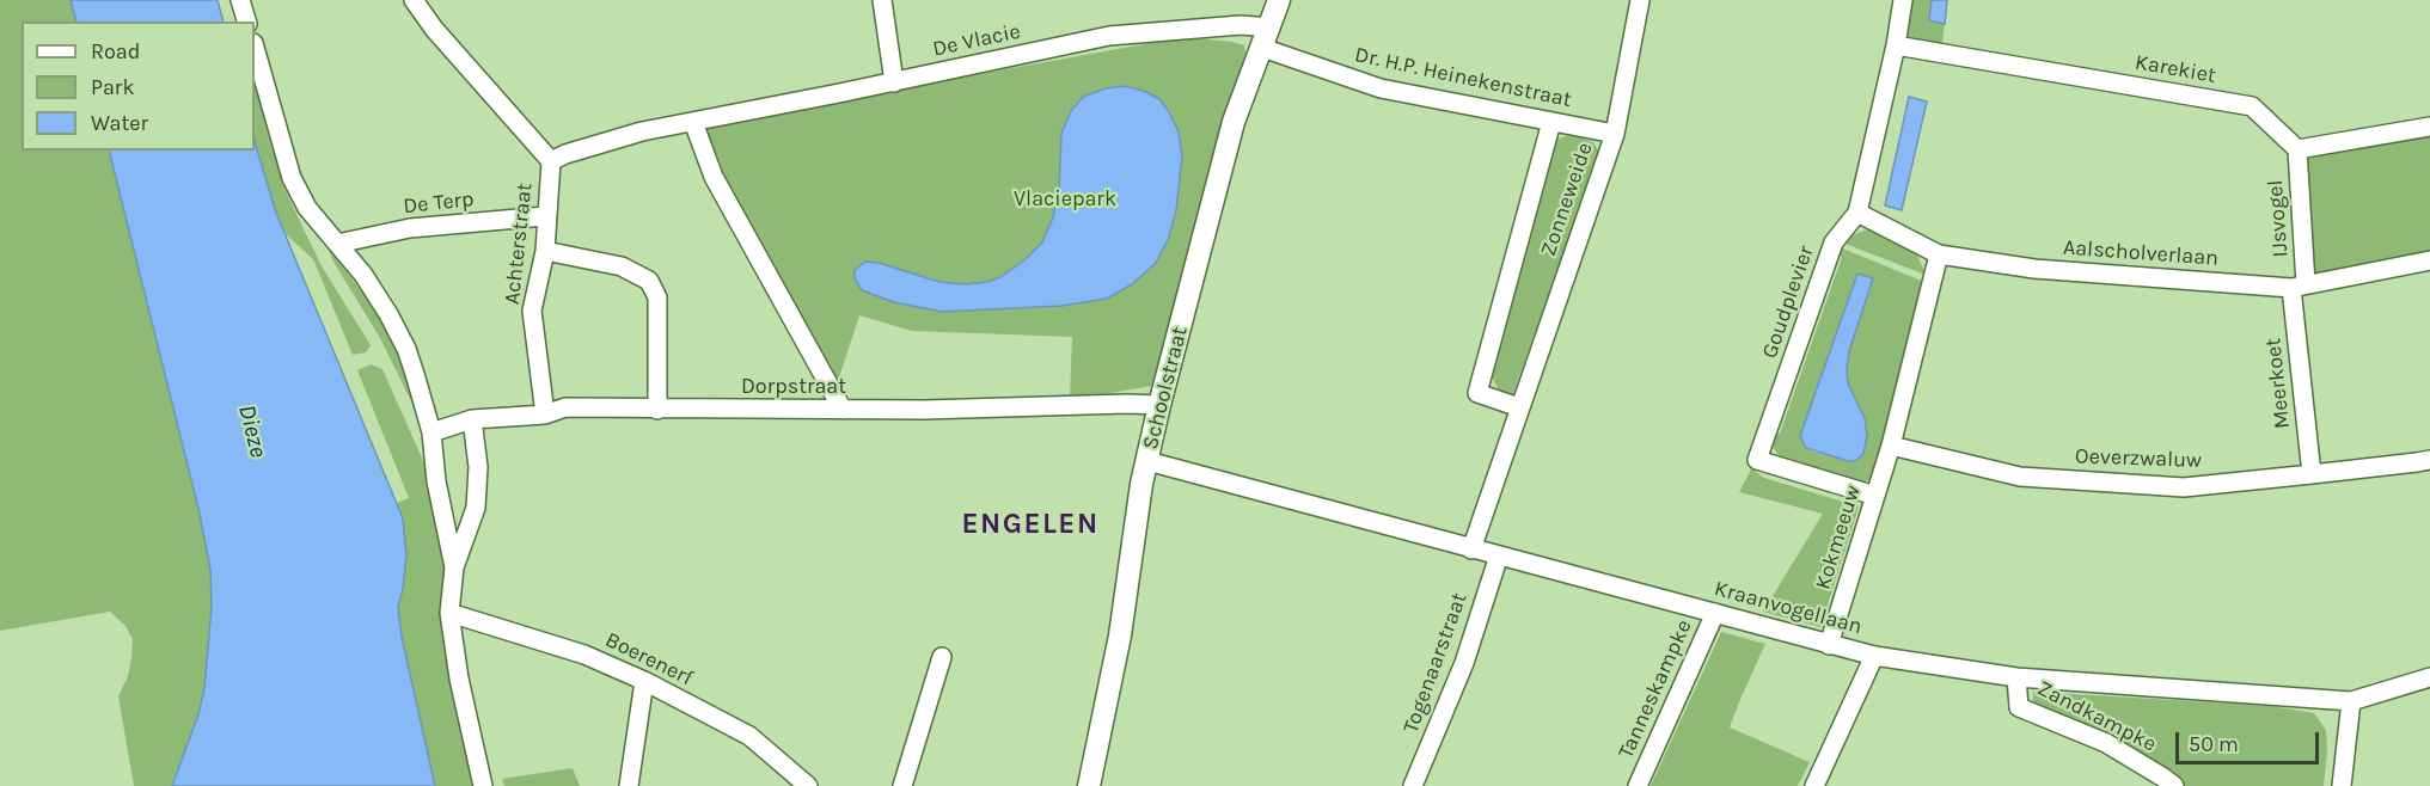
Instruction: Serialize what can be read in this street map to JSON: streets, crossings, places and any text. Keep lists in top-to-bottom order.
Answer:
{
  "streets": {
    "street": [
      "De Vlacie",
      "Karekiet",
      "Dr. H.P. Heinekenstraat",
      "Zonneweide",
      "De Terp",
      "IJsvogel",
      "Achterstraat",
      "Aalscholverlaan",
      "Goudplevier",
      "Meerkoet",
      "Dorpstraat",
      "Schoolstraat",
      "Oeverzwaluw",
      "Kokmeeuw",
      "Kraanvogellaan",
      "Boerenerf",
      "Togenaarstraat",
      "Tanneskampke",
      "Zandkampke"
    ]
  },
  "crossings": [
    ["De Vlacie", "Achterstraat"],
    ["De Vlacie", "Schoolstraat"],
    ["Karekiet", "IJsvogel"],
    ["Karekiet", "Goudplevier"],
    ["Dr. H.P. Heinekenstraat", "Zonneweide"],
    ["Dr. H.P. Heinekenstraat", "Schoolstraat"],
    ["Zonneweide", "Kraanvogellaan"],
    ["De Terp", "Achterstraat"],
    ["IJsvogel", "Aalscholverlaan"],
    ["IJsvogel", "Meerkoet"],
    ["Achterstraat", "Dorpstraat"],
    ["Aalscholverlaan", "Goudplevier"],
    ["Aalscholverlaan", "Meerkoet"],
    ["Goudplevier", "Kokmeeuw"],
    ["Meerkoet", "Oeverzwaluw"],
    ["Dorpstraat", "Schoolstraat"],
    ["Schoolstraat", "Kraanvogellaan"],
    ["Oeverzwaluw", "Kokmeeuw"],
    ["Kokmeeuw", "Kraanvogellaan"],
    ["Kraanvogellaan", "Togenaarstraat"],
    ["Kraanvogellaan", "Tanneskampke"],
    ["Kraanvogellaan", "Zandkampke"]
  ],
  "districts": ["ENGELEN"],
  "water": ["Dieze"],
  "parks": ["Vlaciepark"],
  "legend": ["Road", "Park", "Water"],
  "scale_bar": "50 m"
}
